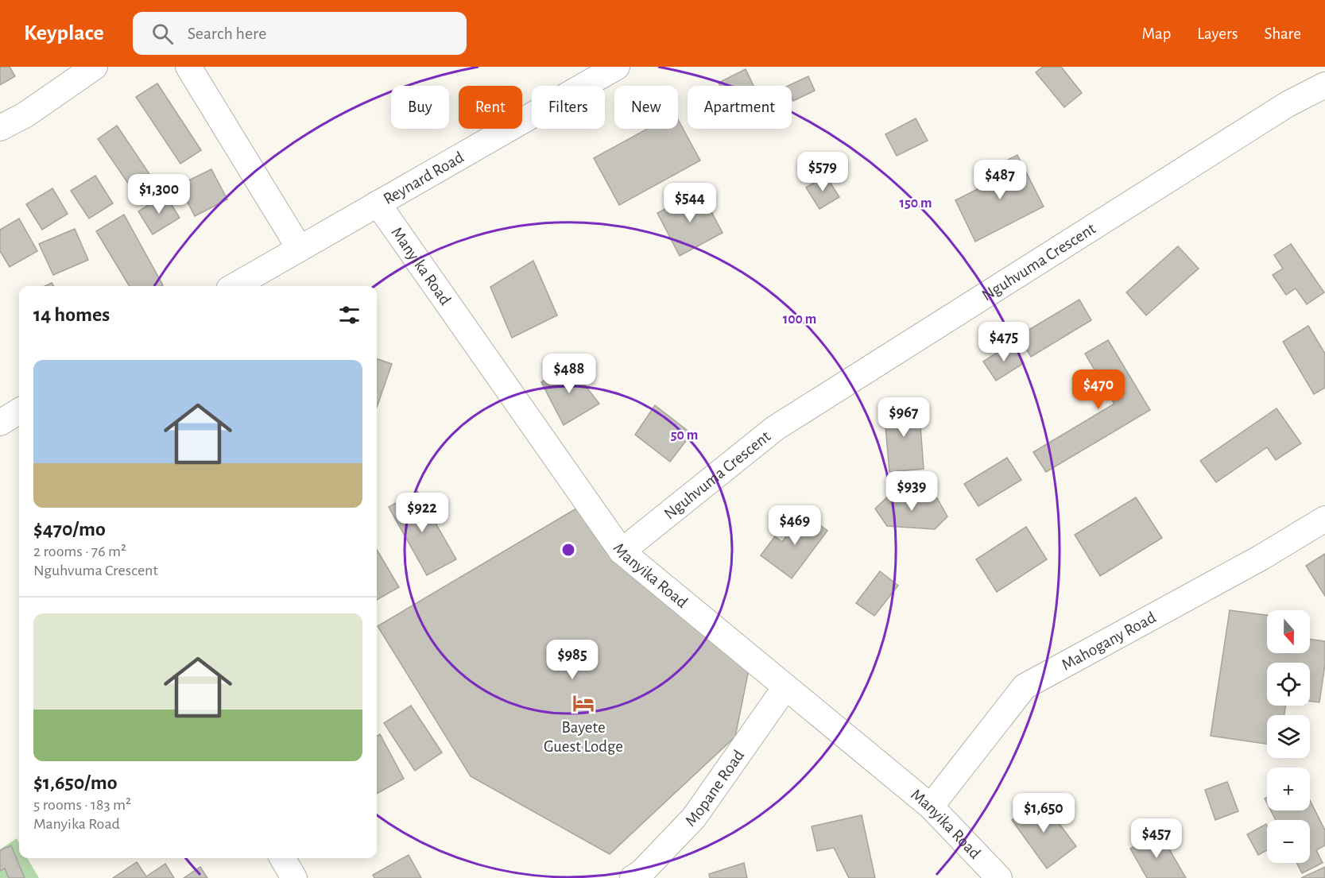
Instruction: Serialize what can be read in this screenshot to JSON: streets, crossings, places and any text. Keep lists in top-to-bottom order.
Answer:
{
  "streets": {
    "street": [
      "Reynard Road",
      "Nguhvuma Crescent",
      "Manyika Road",
      "Mahogany Road",
      "Mopane Road"
    ]
  },
  "crossings": [
    ["Reynard Road", "Manyika Road"],
    ["Nguhvuma Crescent", "Manyika Road"],
    ["Manyika Road", "Mahogany Road"],
    ["Manyika Road", "Mopane Road"]
  ],
  "places": {
    "hotel": ["Bayete Guest Lodge"]
  },
  "north": "bottom",
  "page": {
    "header": "Keyplace",
    "search": "Search here",
    "nav": ["Map", "Layers", "Share"],
    "chip": [
      "Buy",
      "Rent",
      "Filters",
      "New",
      "Apartment"
    ],
    "price": [
      "$579",
      "$487",
      "$1,300",
      "$544",
      "$475",
      "$488",
      "$470",
      "$967",
      "$939",
      "$922",
      "$469",
      "$985",
      "$1,650",
      "$457"
    ],
    "heading": "14 homes",
    "list": [
      {
        "name": "$470/mo",
        "note": "2 rooms · 76 m² · Nguhvuma Crescent"
      },
      {
        "name": "$1,650/mo",
        "note": "5 rooms · 183 m² · Manyika Road"
      }
    ],
    "map_buttons": ["+", "−"]
  },
  "rings": ["150 m", "100 m", "50 m"]
}
